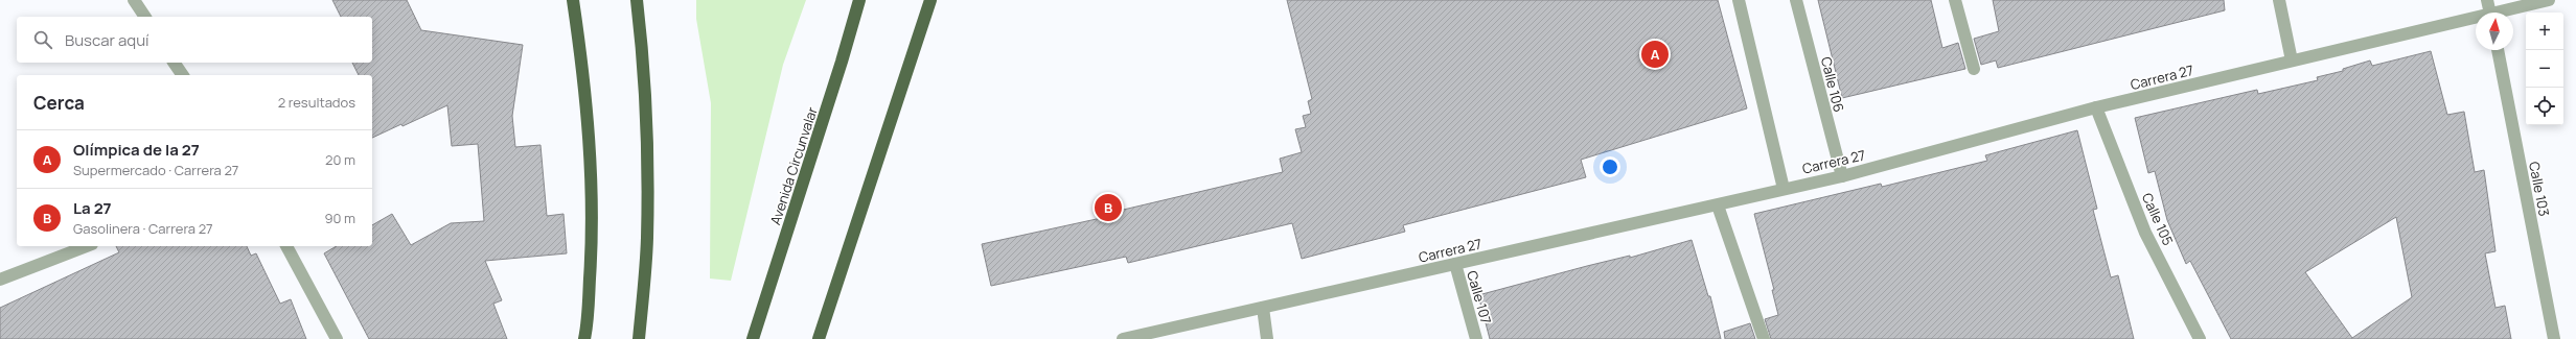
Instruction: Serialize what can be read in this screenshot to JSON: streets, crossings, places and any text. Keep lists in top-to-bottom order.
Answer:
{
  "streets": {
    "highway": ["Avenida Circunvalar"],
    "street": [
      "Carrera 27",
      "Calle 106",
      "Calle 103",
      "Calle 105",
      "Calle 107"
    ]
  },
  "crossings": [
    ["Carrera 27", "Calle 106"],
    ["Carrera 27", "Calle 105"],
    ["Carrera 27", "Calle 107"]
  ],
  "north": "top",
  "page": {
    "map_buttons": ["+", "−"],
    "search": "Buscar aquí",
    "pins": ["A", "B"],
    "heading": ["Cerca", "2 resultados"],
    "list": [
      {
        "mark": "A",
        "name": "Olímpica de la 27",
        "note": "Supermercado · Carrera 27",
        "value": "20 m"
      },
      {
        "mark": "B",
        "name": "La 27",
        "note": "Gasolinera · Carrera 27",
        "value": "90 m"
      }
    ]
  }
}
